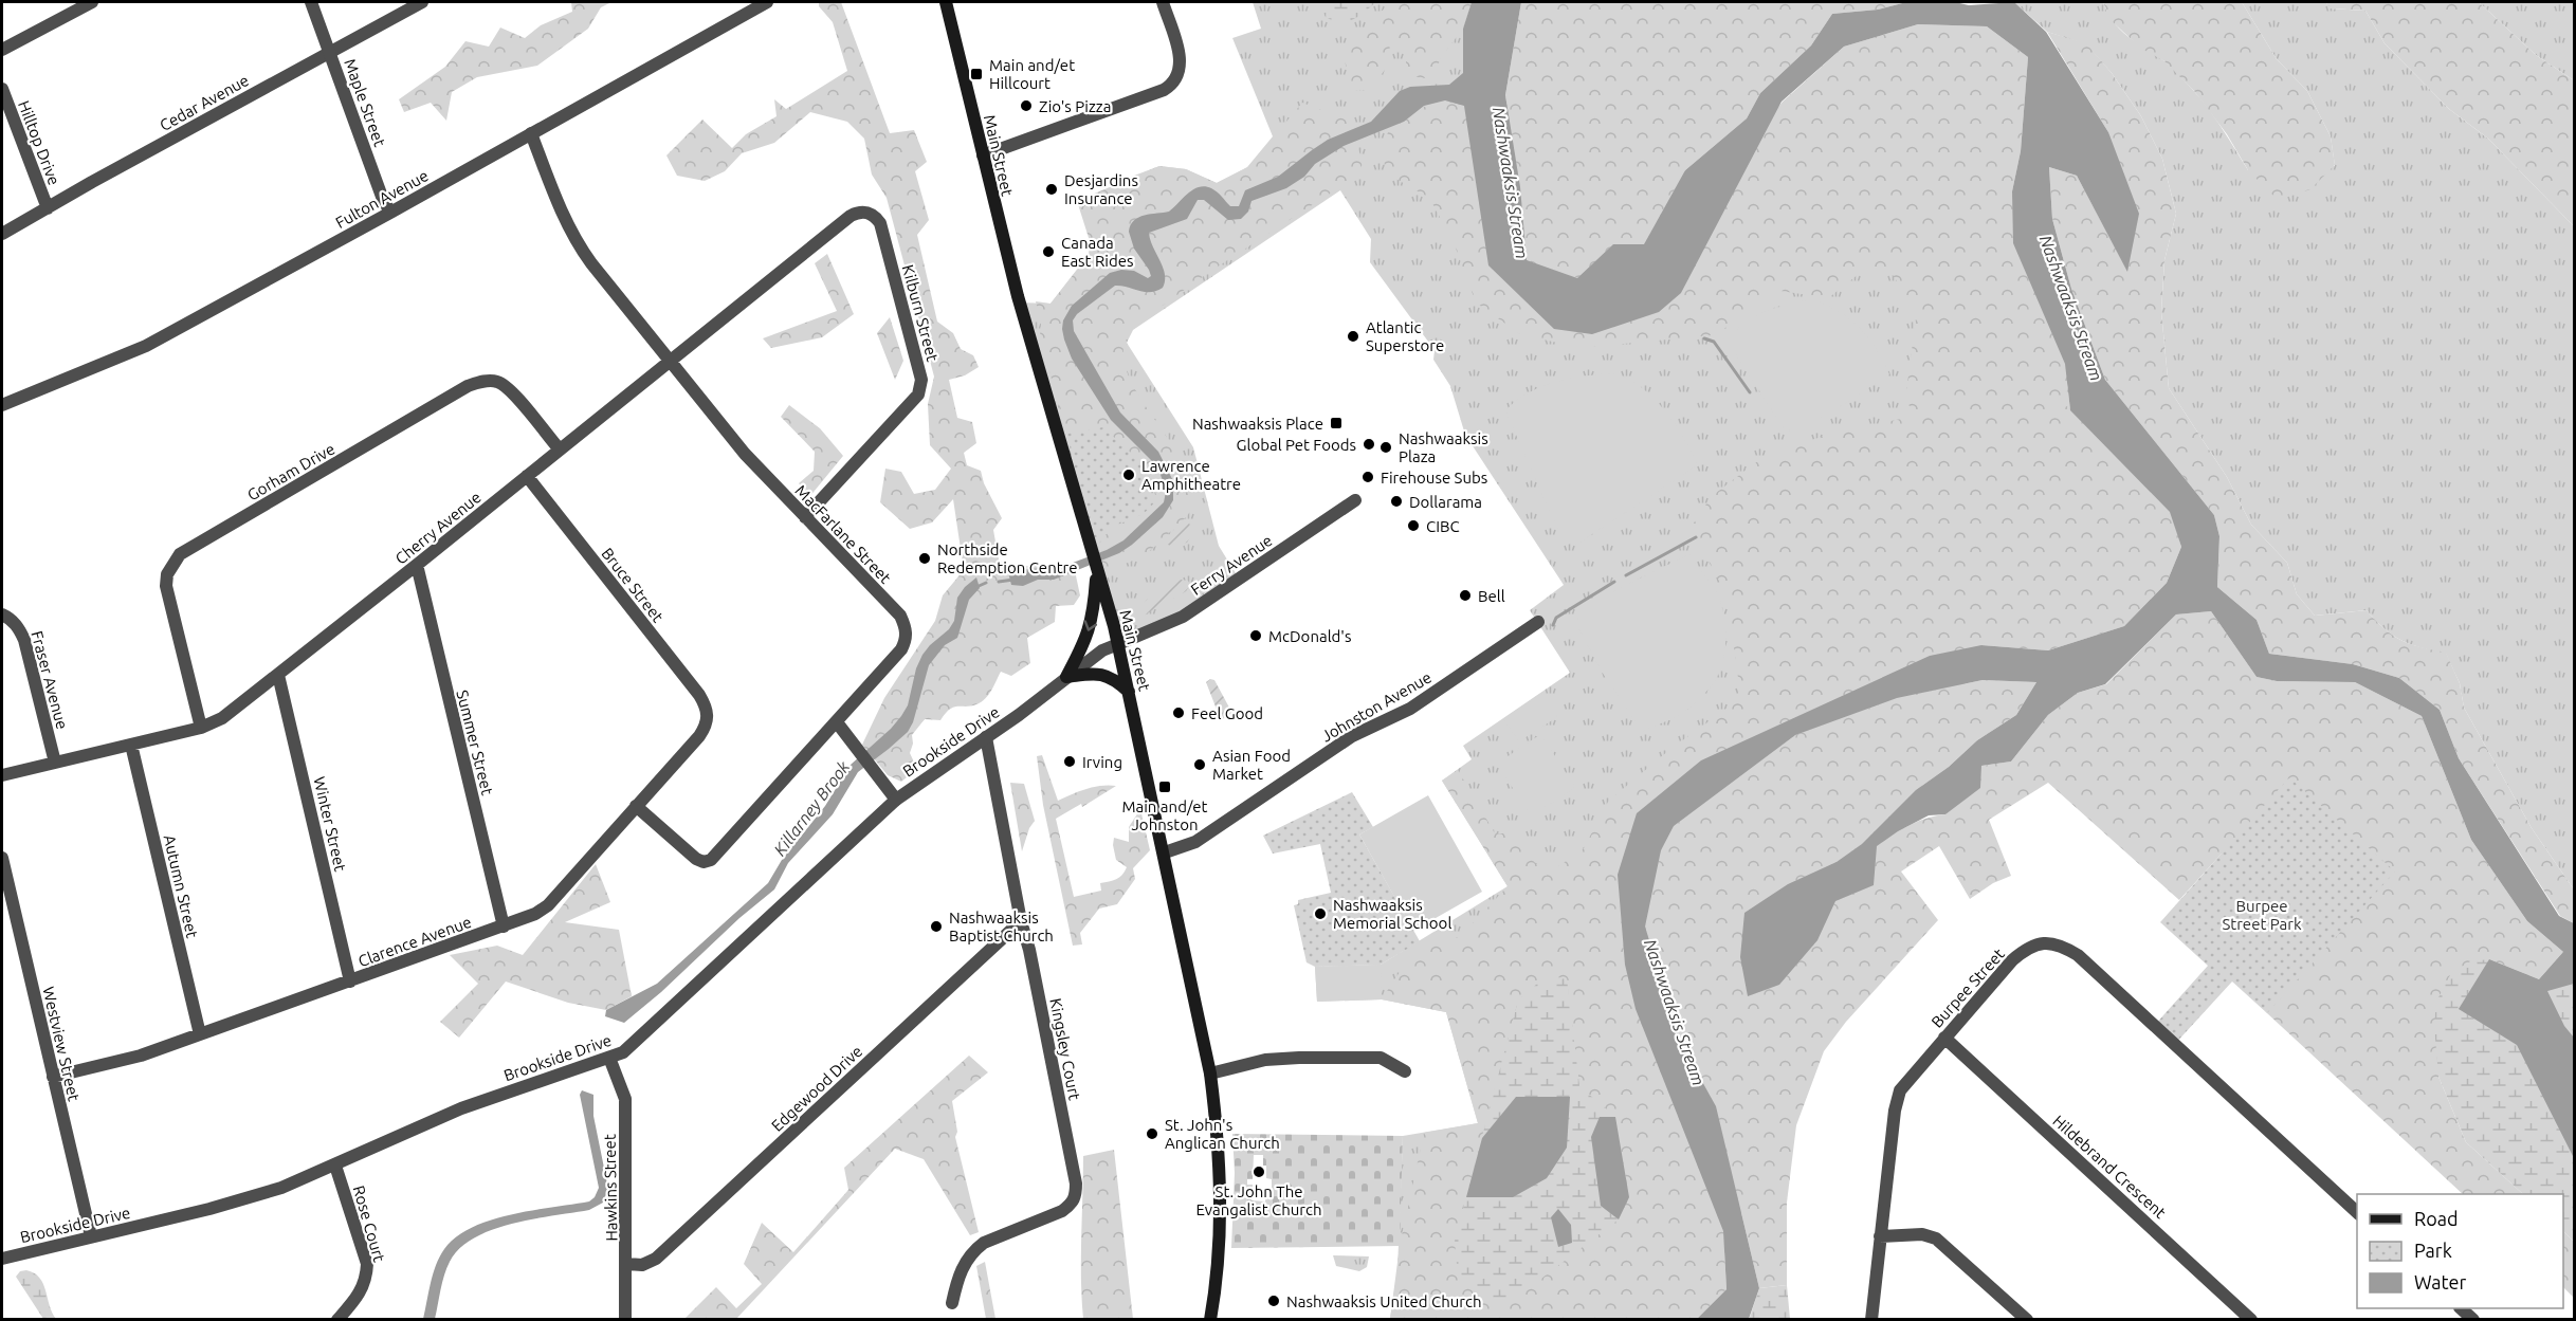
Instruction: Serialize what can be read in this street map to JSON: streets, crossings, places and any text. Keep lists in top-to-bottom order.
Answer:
{
  "streets": {
    "main road": ["Main Street"],
    "street": [
      "Cedar Avenue",
      "Maple Street",
      "Hilltop Drive",
      "Fulton Avenue",
      "Kilburn Street",
      "Gorham Drive",
      "Cherry Avenue",
      "MacFarlane Street",
      "Ferry Avenue",
      "Bruce Street",
      "Fraser Avenue",
      "Johnston Avenue",
      "Brookside Drive",
      "Summer Street",
      "Winter Street",
      "Autumn Street",
      "Clarence Avenue",
      "Burpee Street",
      "Westview Street",
      "Kingsley Court",
      "Edgewood Drive",
      "Hildebrand Crescent",
      "Hawkins Street",
      "Rose Court"
    ]
  },
  "crossings": [
    ["Cedar Avenue", "Maple Street"],
    ["Cedar Avenue", "Hilltop Drive"],
    ["Maple Street", "Fulton Avenue"],
    ["Main Street", "Ferry Avenue"],
    ["Main Street", "Johnston Avenue"],
    ["Main Street", "Brookside Drive"],
    ["Fulton Avenue", "MacFarlane Street"],
    ["Kilburn Street", "Cherry Avenue"],
    ["Kilburn Street", "MacFarlane Street"],
    ["Gorham Drive", "Cherry Avenue"],
    ["Cherry Avenue", "MacFarlane Street"],
    ["Cherry Avenue", "Bruce Street"],
    ["Cherry Avenue", "Fraser Avenue"],
    ["Cherry Avenue", "Summer Street"],
    ["Cherry Avenue", "Winter Street"],
    ["Cherry Avenue", "Autumn Street"],
    ["MacFarlane Street", "Clarence Avenue"],
    ["Ferry Avenue", "Brookside Drive"],
    ["Bruce Street", "Clarence Avenue"],
    ["Brookside Drive", "Westview Street"],
    ["Brookside Drive", "Kingsley Court"],
    ["Brookside Drive", "Hawkins Street"],
    ["Brookside Drive", "Rose Court"],
    ["Summer Street", "Clarence Avenue"],
    ["Winter Street", "Clarence Avenue"],
    ["Autumn Street", "Clarence Avenue"],
    ["Clarence Avenue", "Westview Street"],
    ["Burpee Street", "Hildebrand Crescent"],
    ["Kingsley Court", "Edgewood Drive"],
    ["Edgewood Drive", "Hawkins Street"]
  ],
  "water": ["Nashwaaksis Stream", "Killarney Brook"],
  "parks": ["Burpee Street Park"],
  "places": {
    "transit": ["Main and/et Hillcourt", "Nashwaaksis Place", "Main and/et Johnston"],
    "other": [
      "Zio's Pizza",
      "Desjardins Insurance",
      "Canada East Rides",
      "Atlantic Superstore",
      "Global Pet Foods",
      "Nashwaaksis Plaza",
      "Lawrence Amphitheatre",
      "Firehouse Subs",
      "Dollarama",
      "CIBC",
      "Northside Redemption Centre",
      "Bell",
      "McDonald's",
      "Feel Good",
      "Irving",
      "Asian Food Market",
      "Nashwaaksis Memorial School",
      "Nashwaaksis Baptist Church",
      "St. John's Anglican Church",
      "St. John The Evangalist Church",
      "Nashwaaksis United Church"
    ]
  },
  "legend": ["Road", "Park", "Water"]
}
